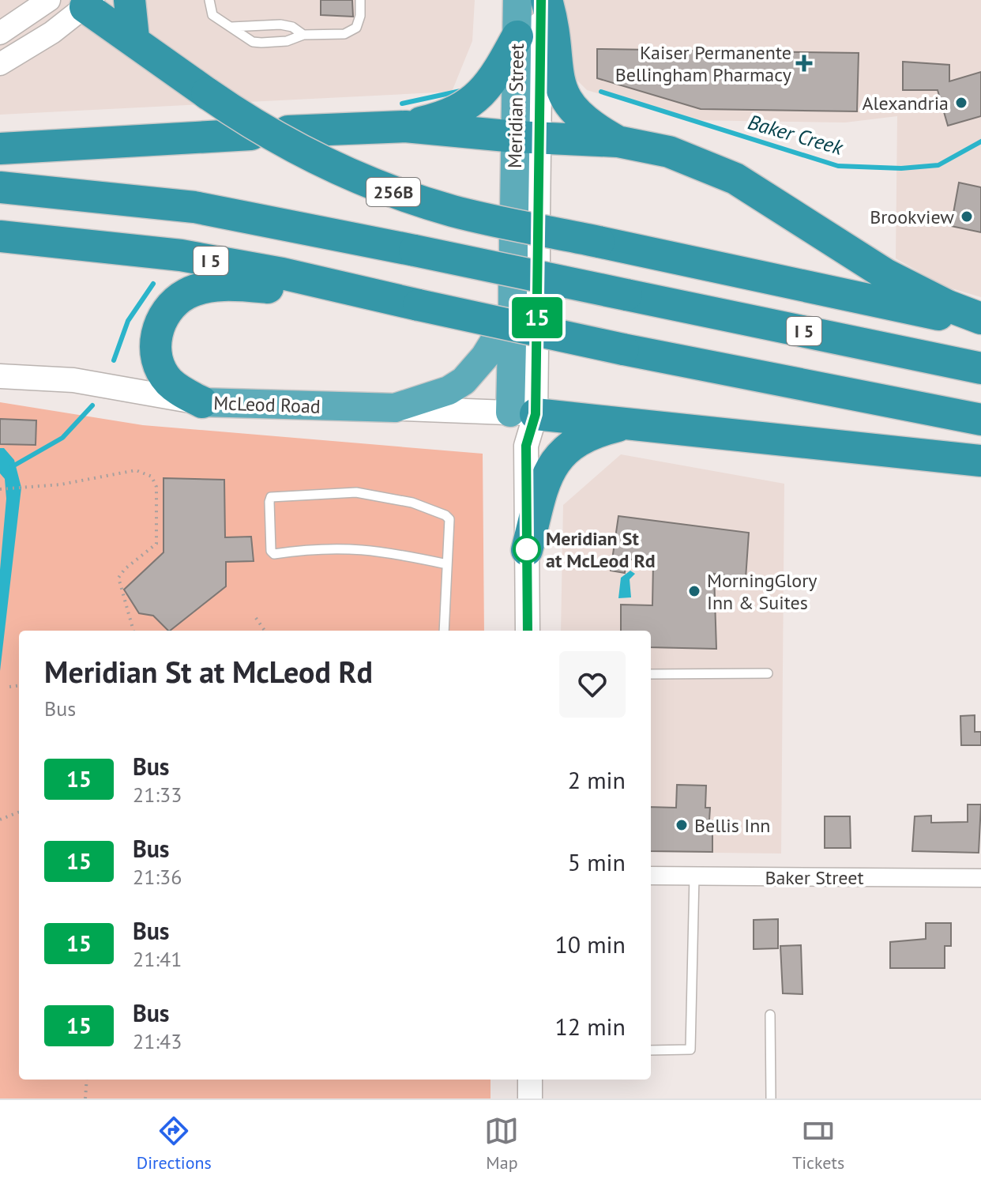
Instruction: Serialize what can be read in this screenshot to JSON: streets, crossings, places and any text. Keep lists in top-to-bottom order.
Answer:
{
  "streets": {
    "highway": [
      "Meridian Street",
      "256B",
      "I 5",
      "McLeod Road"
    ],
    "street": ["Baker Street"]
  },
  "water": ["Baker Creek"],
  "places": {
    "health": ["Kaiser Permanente Bellingham Pharmacy"],
    "other": [
      "Alexandria",
      "Brookview",
      "Meridian St at McLeod Rd",
      "MorningGlory Inn & Suites",
      "Bellis Inn"
    ]
  },
  "lines": ["bus line 15"],
  "page": {
    "on_map": "15",
    "heading": ["Meridian St at McLeod Rd", "Bus"],
    "list": [
      {
        "mark": "15",
        "name": "Bus",
        "note": "21:33",
        "value": "2 min"
      },
      {
        "mark": "15",
        "name": "Bus",
        "note": "21:36",
        "value": "5 min"
      },
      {
        "mark": "15",
        "name": "Bus",
        "note": "21:41",
        "value": "10 min"
      },
      {
        "mark": "15",
        "name": "Bus",
        "note": "21:43",
        "value": "12 min"
      }
    ],
    "tabs": ["Directions", "Map", "Tickets"]
  }
}
